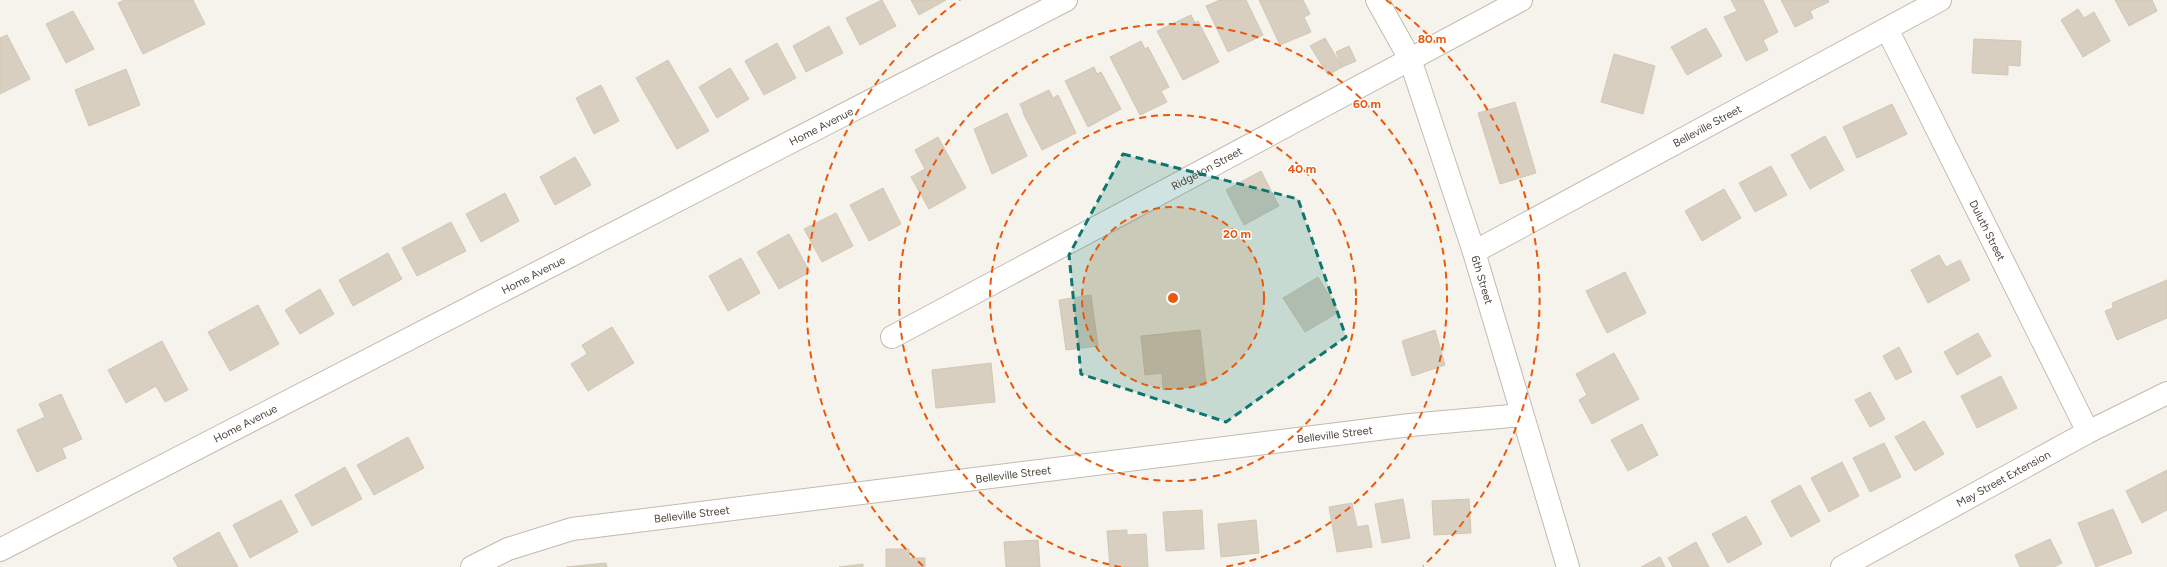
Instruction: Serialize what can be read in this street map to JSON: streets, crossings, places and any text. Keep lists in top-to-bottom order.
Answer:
{
  "streets": {
    "street": [
      "Belleville Street",
      "Home Avenue",
      "Ridgeton Street",
      "Duluth Street",
      "6th Street",
      "May Street Extension"
    ]
  },
  "crossings": [
    ["Belleville Street", "Duluth Street"],
    ["Belleville Street", "6th Street"],
    ["Ridgeton Street", "6th Street"],
    ["Duluth Street", "May Street Extension"]
  ],
  "rings": [
    "80 m",
    "60 m",
    "40 m",
    "20 m"
  ]
}
